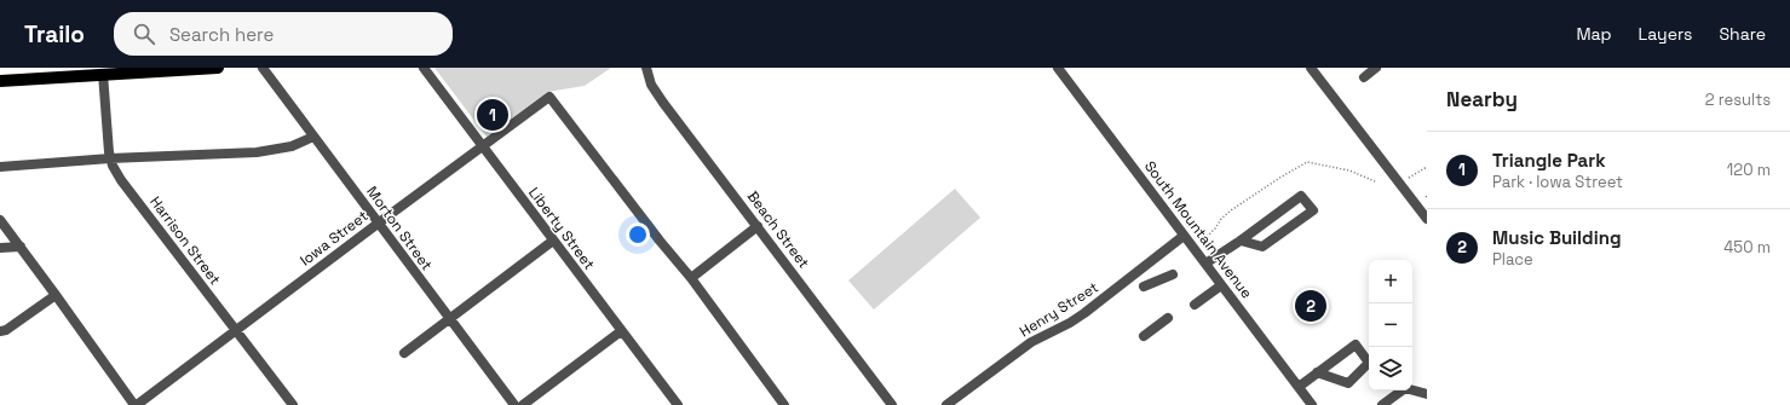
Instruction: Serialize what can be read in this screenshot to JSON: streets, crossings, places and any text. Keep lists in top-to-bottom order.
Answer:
{
  "streets": {
    "street": [
      "Morton Street",
      "Liberty Street",
      "Beach Street",
      "South Mountain Avenue",
      "Iowa Street",
      "Harrison Street",
      "Henry Street"
    ]
  },
  "crossings": [
    ["Morton Street", "Iowa Street"],
    ["Liberty Street", "Iowa Street"],
    ["South Mountain Avenue", "Henry Street"],
    ["Iowa Street", "Harrison Street"]
  ],
  "page": {
    "header": "Trailo",
    "search": "Search here",
    "nav": ["Map", "Layers", "Share"],
    "heading": ["Nearby", "2 results"],
    "pins": ["1", "2"],
    "list": [
      {
        "mark": "1",
        "name": "Triangle Park",
        "note": "Park · Iowa Street",
        "value": "120 m"
      },
      {
        "mark": "2",
        "name": "Music Building",
        "note": "Place",
        "value": "450 m"
      }
    ],
    "map_buttons": ["+", "−"]
  }
}
